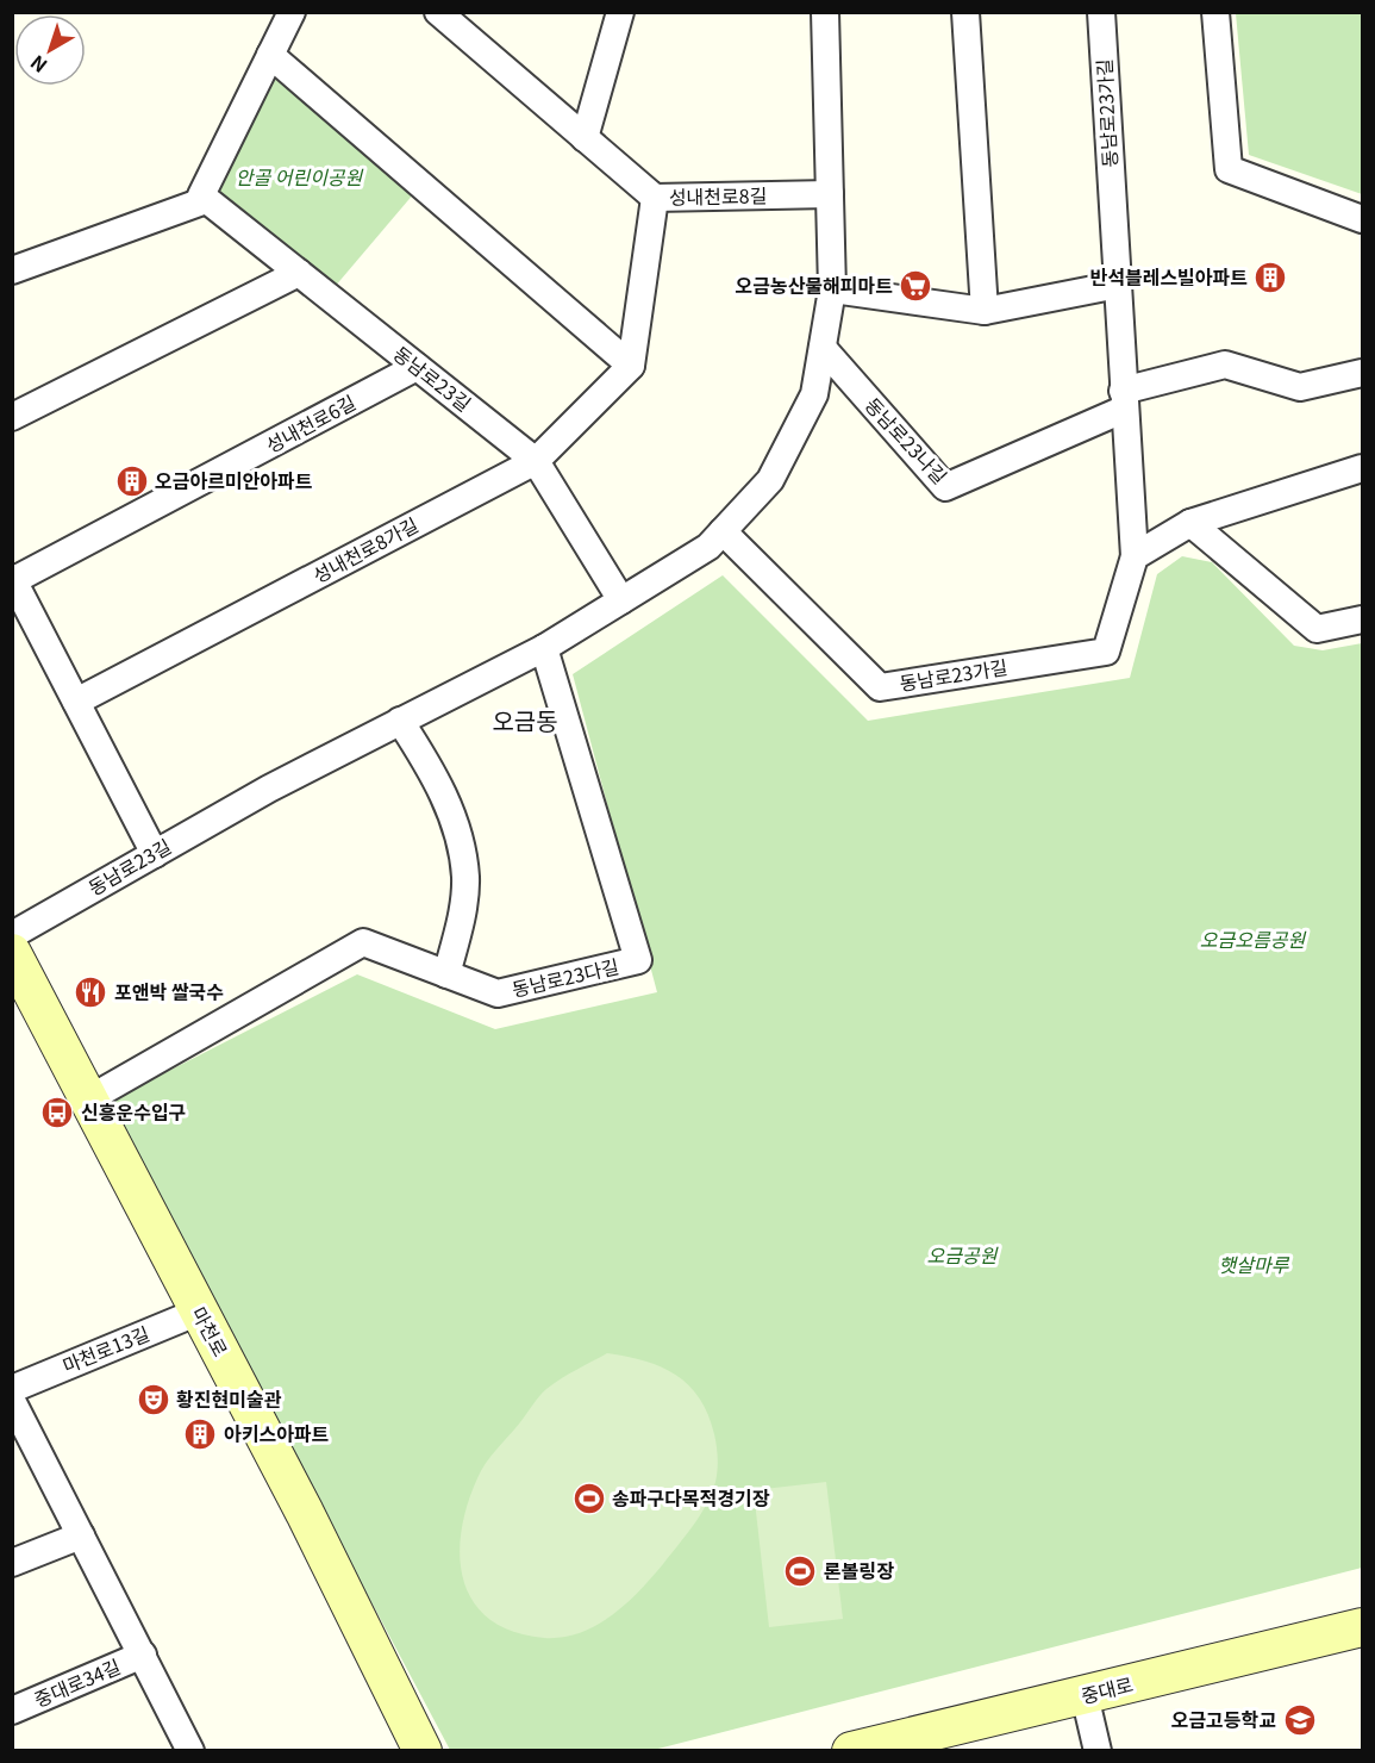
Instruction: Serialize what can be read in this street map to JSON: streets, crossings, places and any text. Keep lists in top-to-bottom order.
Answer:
{
  "streets": {
    "street": [
      "동남로23가길",
      "성내천로8길",
      "동남로23길",
      "성내천로6길",
      "동남로23나길",
      "성내천로8가길",
      "동남로23다길",
      "마천로",
      "마천로13길",
      "중대로34길",
      "중대로"
    ]
  },
  "crossings": [
    ["동남로23가길", "동남로23길"],
    ["동남로23가길", "동남로23나길"],
    ["성내천로8길", "동남로23길"],
    ["동남로23길", "성내천로6길"],
    ["동남로23길", "동남로23나길"],
    ["동남로23길", "성내천로8가길"],
    ["동남로23길", "동남로23다길"],
    ["성내천로6길", "성내천로8가길"],
    ["동남로23다길", "마천로"],
    ["마천로", "마천로13길"]
  ],
  "districts": ["오금동"],
  "parks": [
    "안골 어린이공원",
    "오금오름공원",
    "오금공원",
    "햇살마루"
  ],
  "places": {
    "building": ["반석블레스빌아파트", "오금아르미안아파트", "아키스아파트"],
    "supermarket": ["오금농산물해피마트"],
    "restaurant": ["포앤박 쌀국수"],
    "bus stop": ["신흥운수입구"],
    "theatre": ["황진현미술관"],
    "sports": ["송파구다목적경기장", "론볼링장"],
    "school or university": ["오금고등학교"]
  },
  "north": "bottom left"
}
